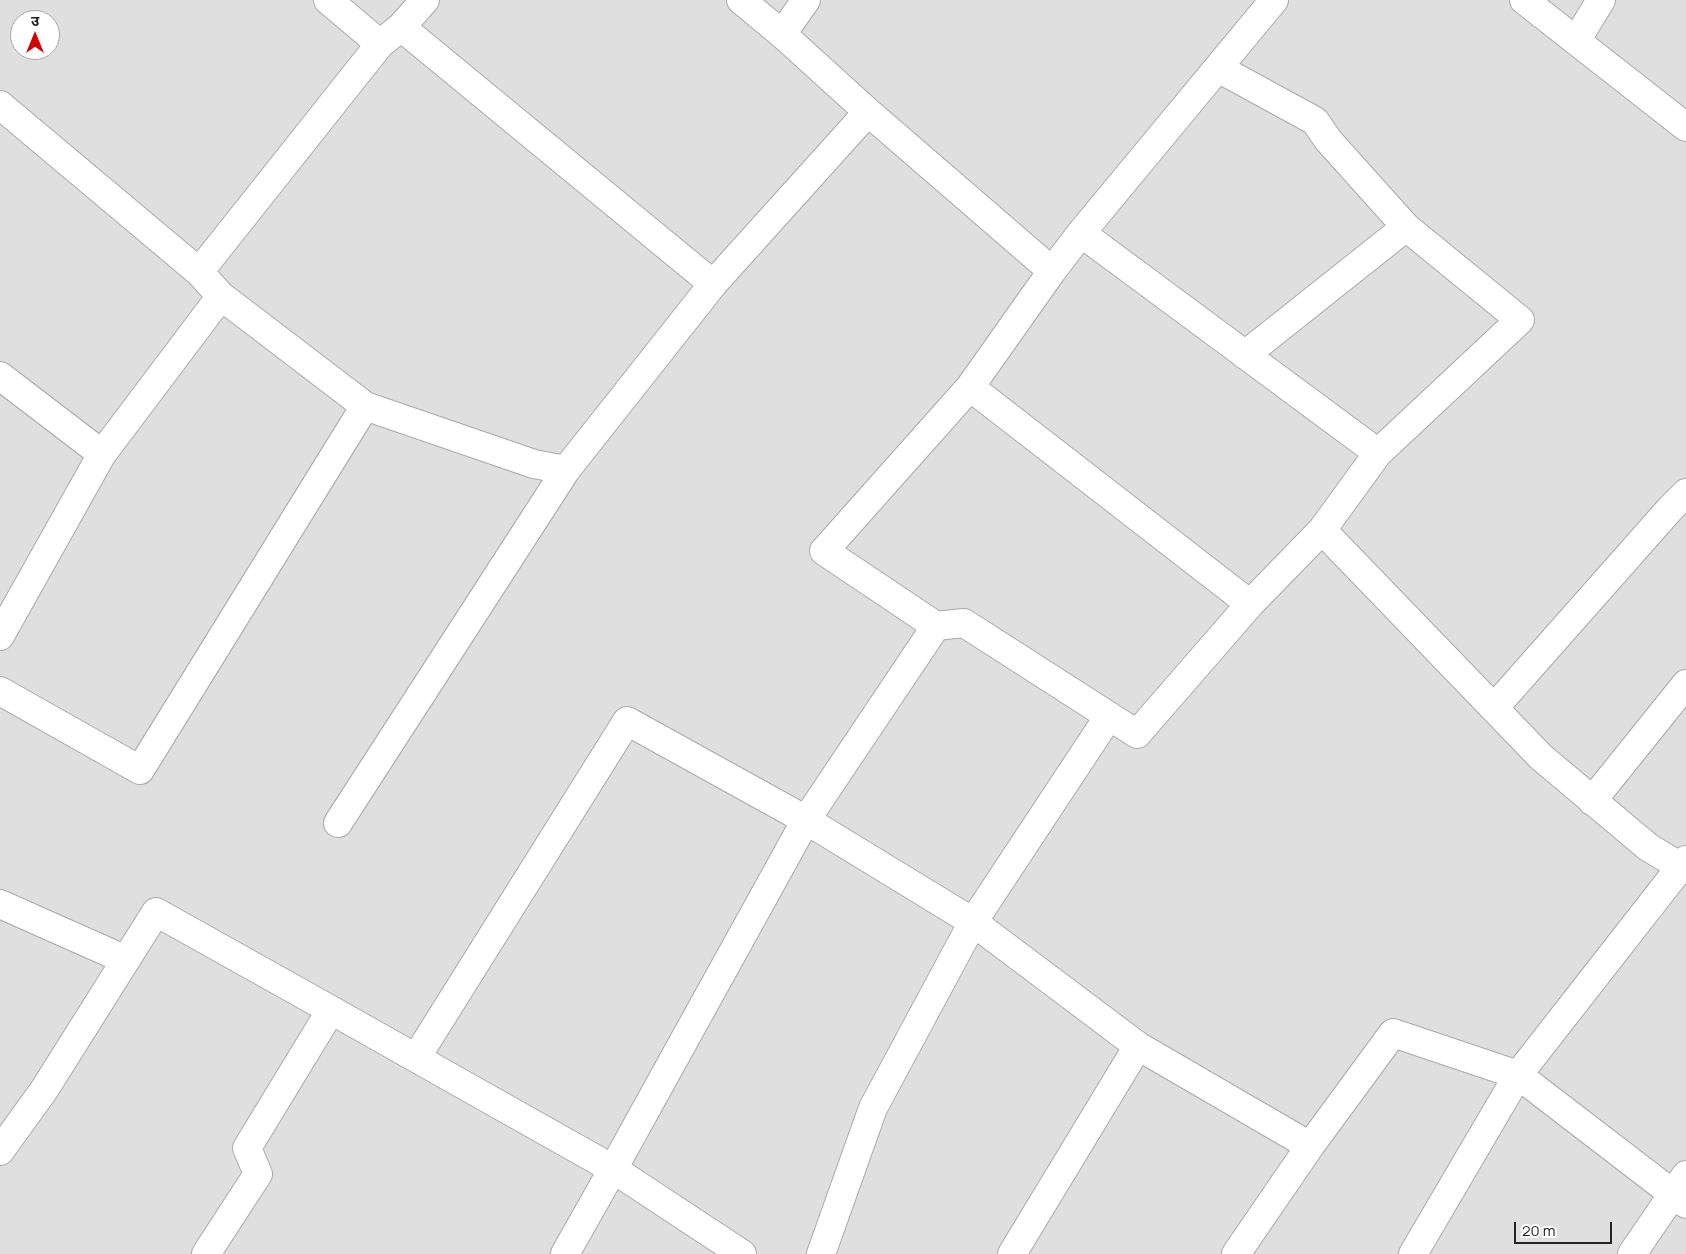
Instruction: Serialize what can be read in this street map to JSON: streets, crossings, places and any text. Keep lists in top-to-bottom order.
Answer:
{
  "scale_bar": "20 m",
  "north": "top"
}
